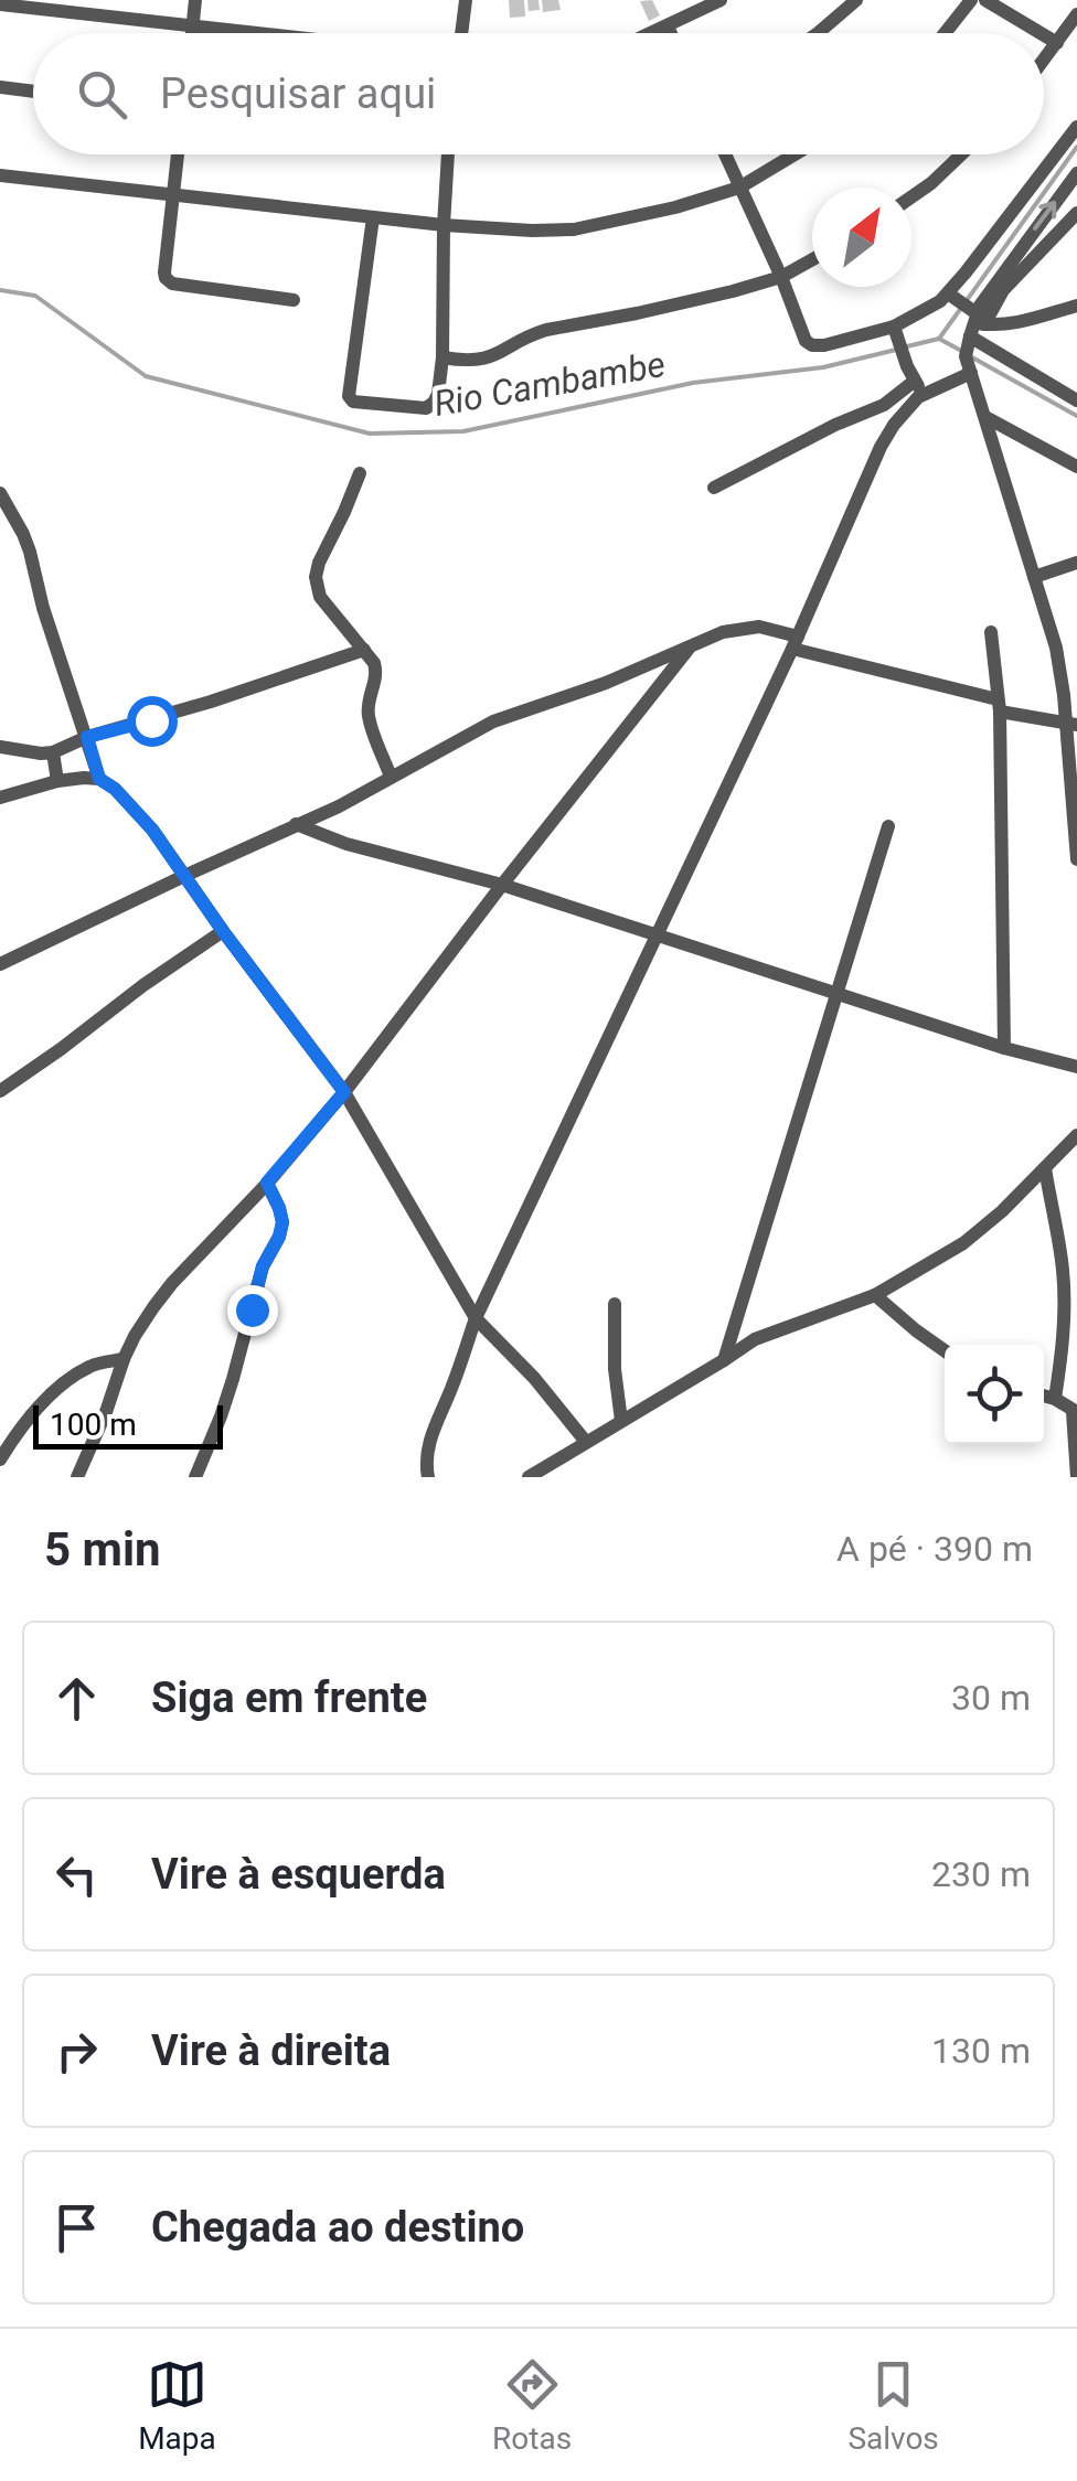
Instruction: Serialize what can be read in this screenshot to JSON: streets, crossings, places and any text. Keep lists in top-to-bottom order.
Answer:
{
  "water": ["Rio Cambambe"],
  "scale_bar": "100 m",
  "north": "top right",
  "page": {
    "search": "Pesquisar aqui",
    "scale": "100 m",
    "heading": ["5 min", "A pé · 390 m"],
    "list": [
      ["Siga em frente", "30 m"],
      ["Vire à esquerda", "230 m"],
      ["Vire à direita", "130 m"],
      "Chegada ao destino"
    ],
    "nav": ["Mapa", "Rotas", "Salvos"]
  }
}
